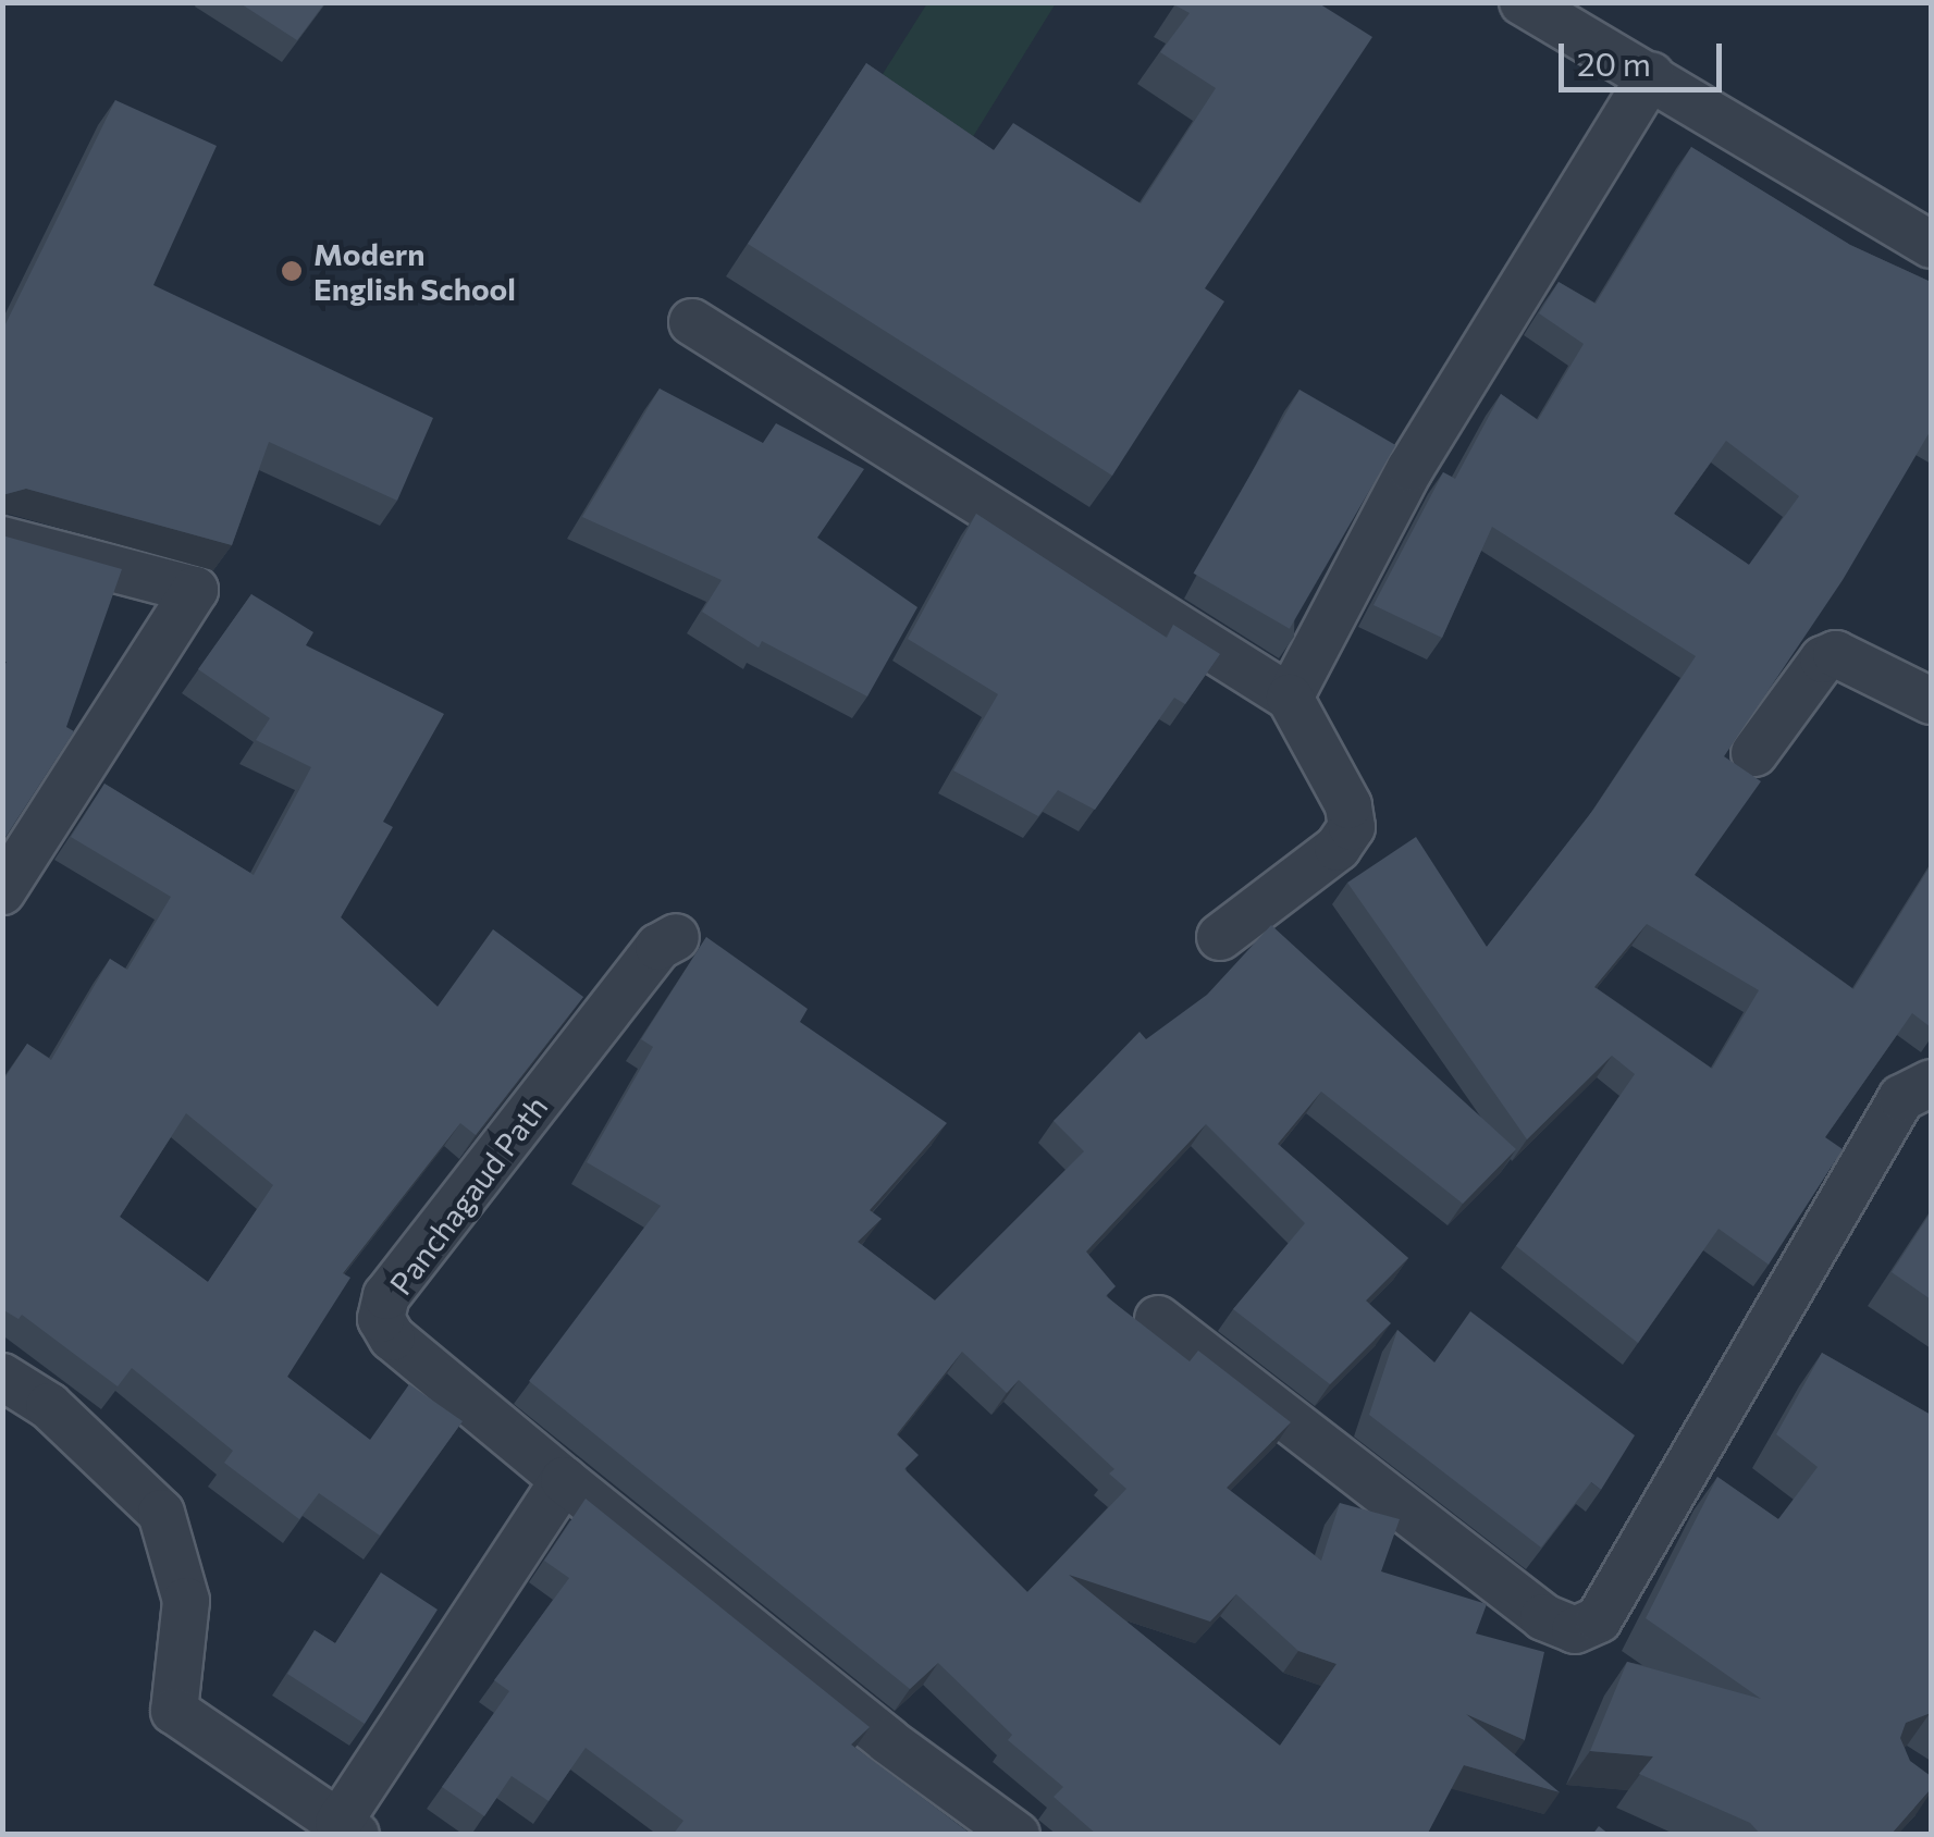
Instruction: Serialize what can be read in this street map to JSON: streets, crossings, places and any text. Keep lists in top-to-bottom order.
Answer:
{
  "streets": {
    "street": ["Panchagaud Path"]
  },
  "places": ["Modern English School"],
  "scale_bar": "20 m"
}
